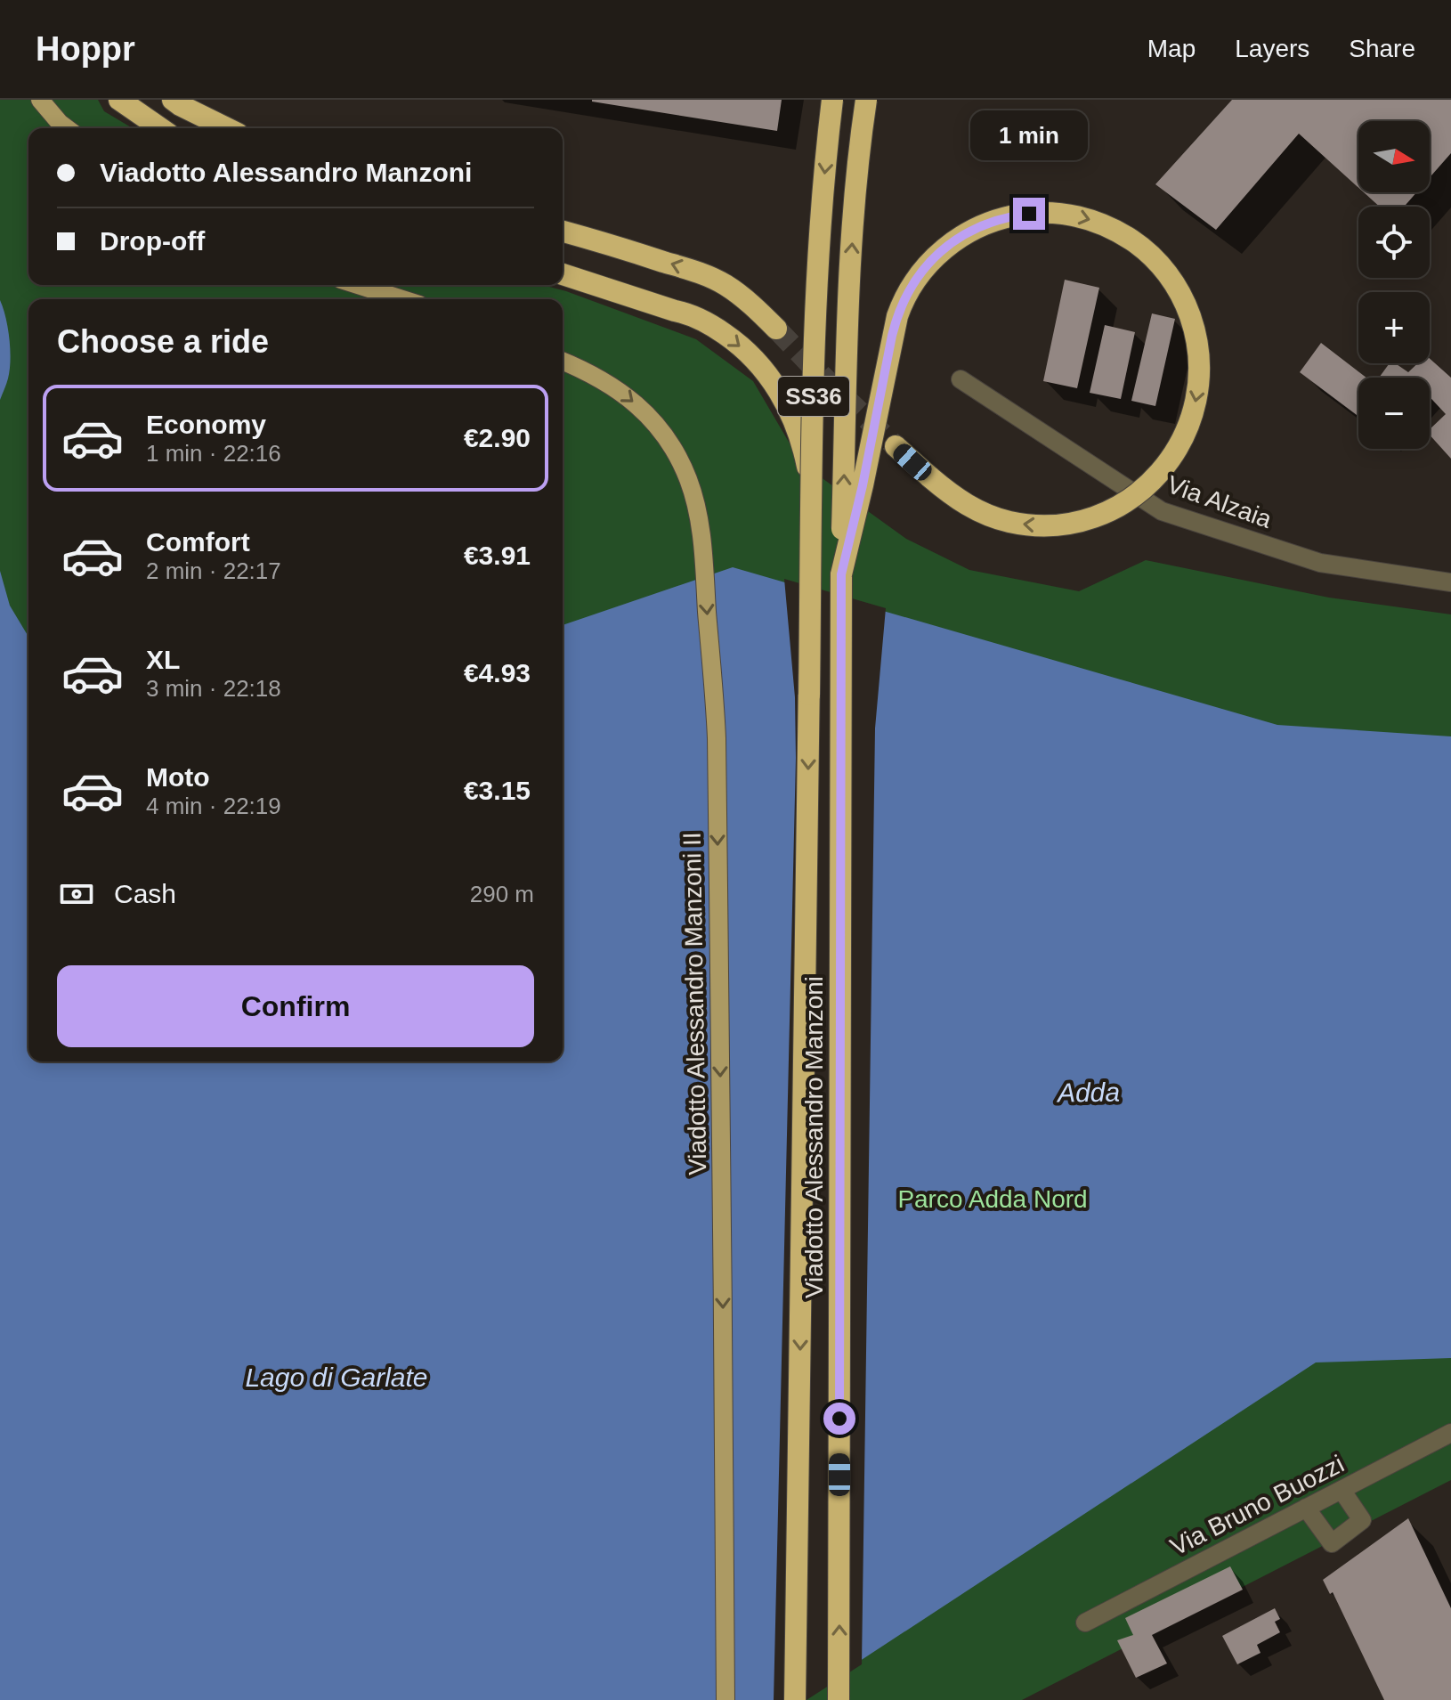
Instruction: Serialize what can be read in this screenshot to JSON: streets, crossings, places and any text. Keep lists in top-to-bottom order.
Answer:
{
  "streets": {
    "highway": ["SS36", "Viadotto Alessandro Manzoni"],
    "main road": ["Viadotto Alessandro Manzoni II"],
    "street": ["Via Alzaia", "Via Bruno Buozzi"]
  },
  "crossings": [
    ["SS36", "Viadotto Alessandro Manzoni"]
  ],
  "one_way": ["Viadotto Alessandro Manzoni II"],
  "water": ["Adda", "Lago di Garlate"],
  "parks": ["Parco Adda Nord"],
  "north": "right",
  "page": {
    "header": "Hoppr",
    "nav": ["Map", "Layers", "Share"],
    "bubble": "1 min",
    "map_buttons": ["+", "−"],
    "banner": ["Viadotto Alessandro Manzoni", "Drop-off"],
    "heading": "Choose a ride",
    "list": [
      {
        "name": "Economy",
        "note": "1 min · 22:16",
        "value": "€2.90"
      },
      {
        "name": "Comfort",
        "note": "2 min · 22:17",
        "value": "€3.91"
      },
      {
        "name": "XL",
        "note": "3 min · 22:18",
        "value": "€4.93"
      },
      {
        "name": "Moto",
        "note": "4 min · 22:19",
        "value": "€3.15"
      }
    ],
    "pay": ["Cash", "290 m"],
    "buttons": "Confirm"
  }
}
